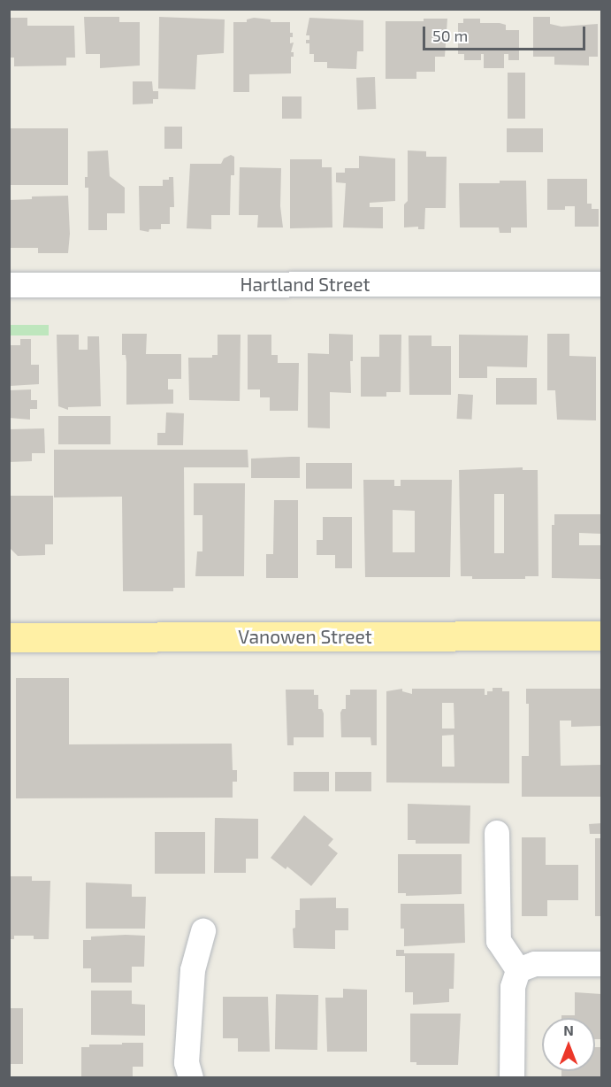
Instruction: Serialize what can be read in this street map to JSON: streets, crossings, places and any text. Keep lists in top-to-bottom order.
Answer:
{
  "streets": {
    "main road": ["Vanowen Street"],
    "street": ["Hartland Street"]
  },
  "scale_bar": "50 m",
  "north": "top"
}
